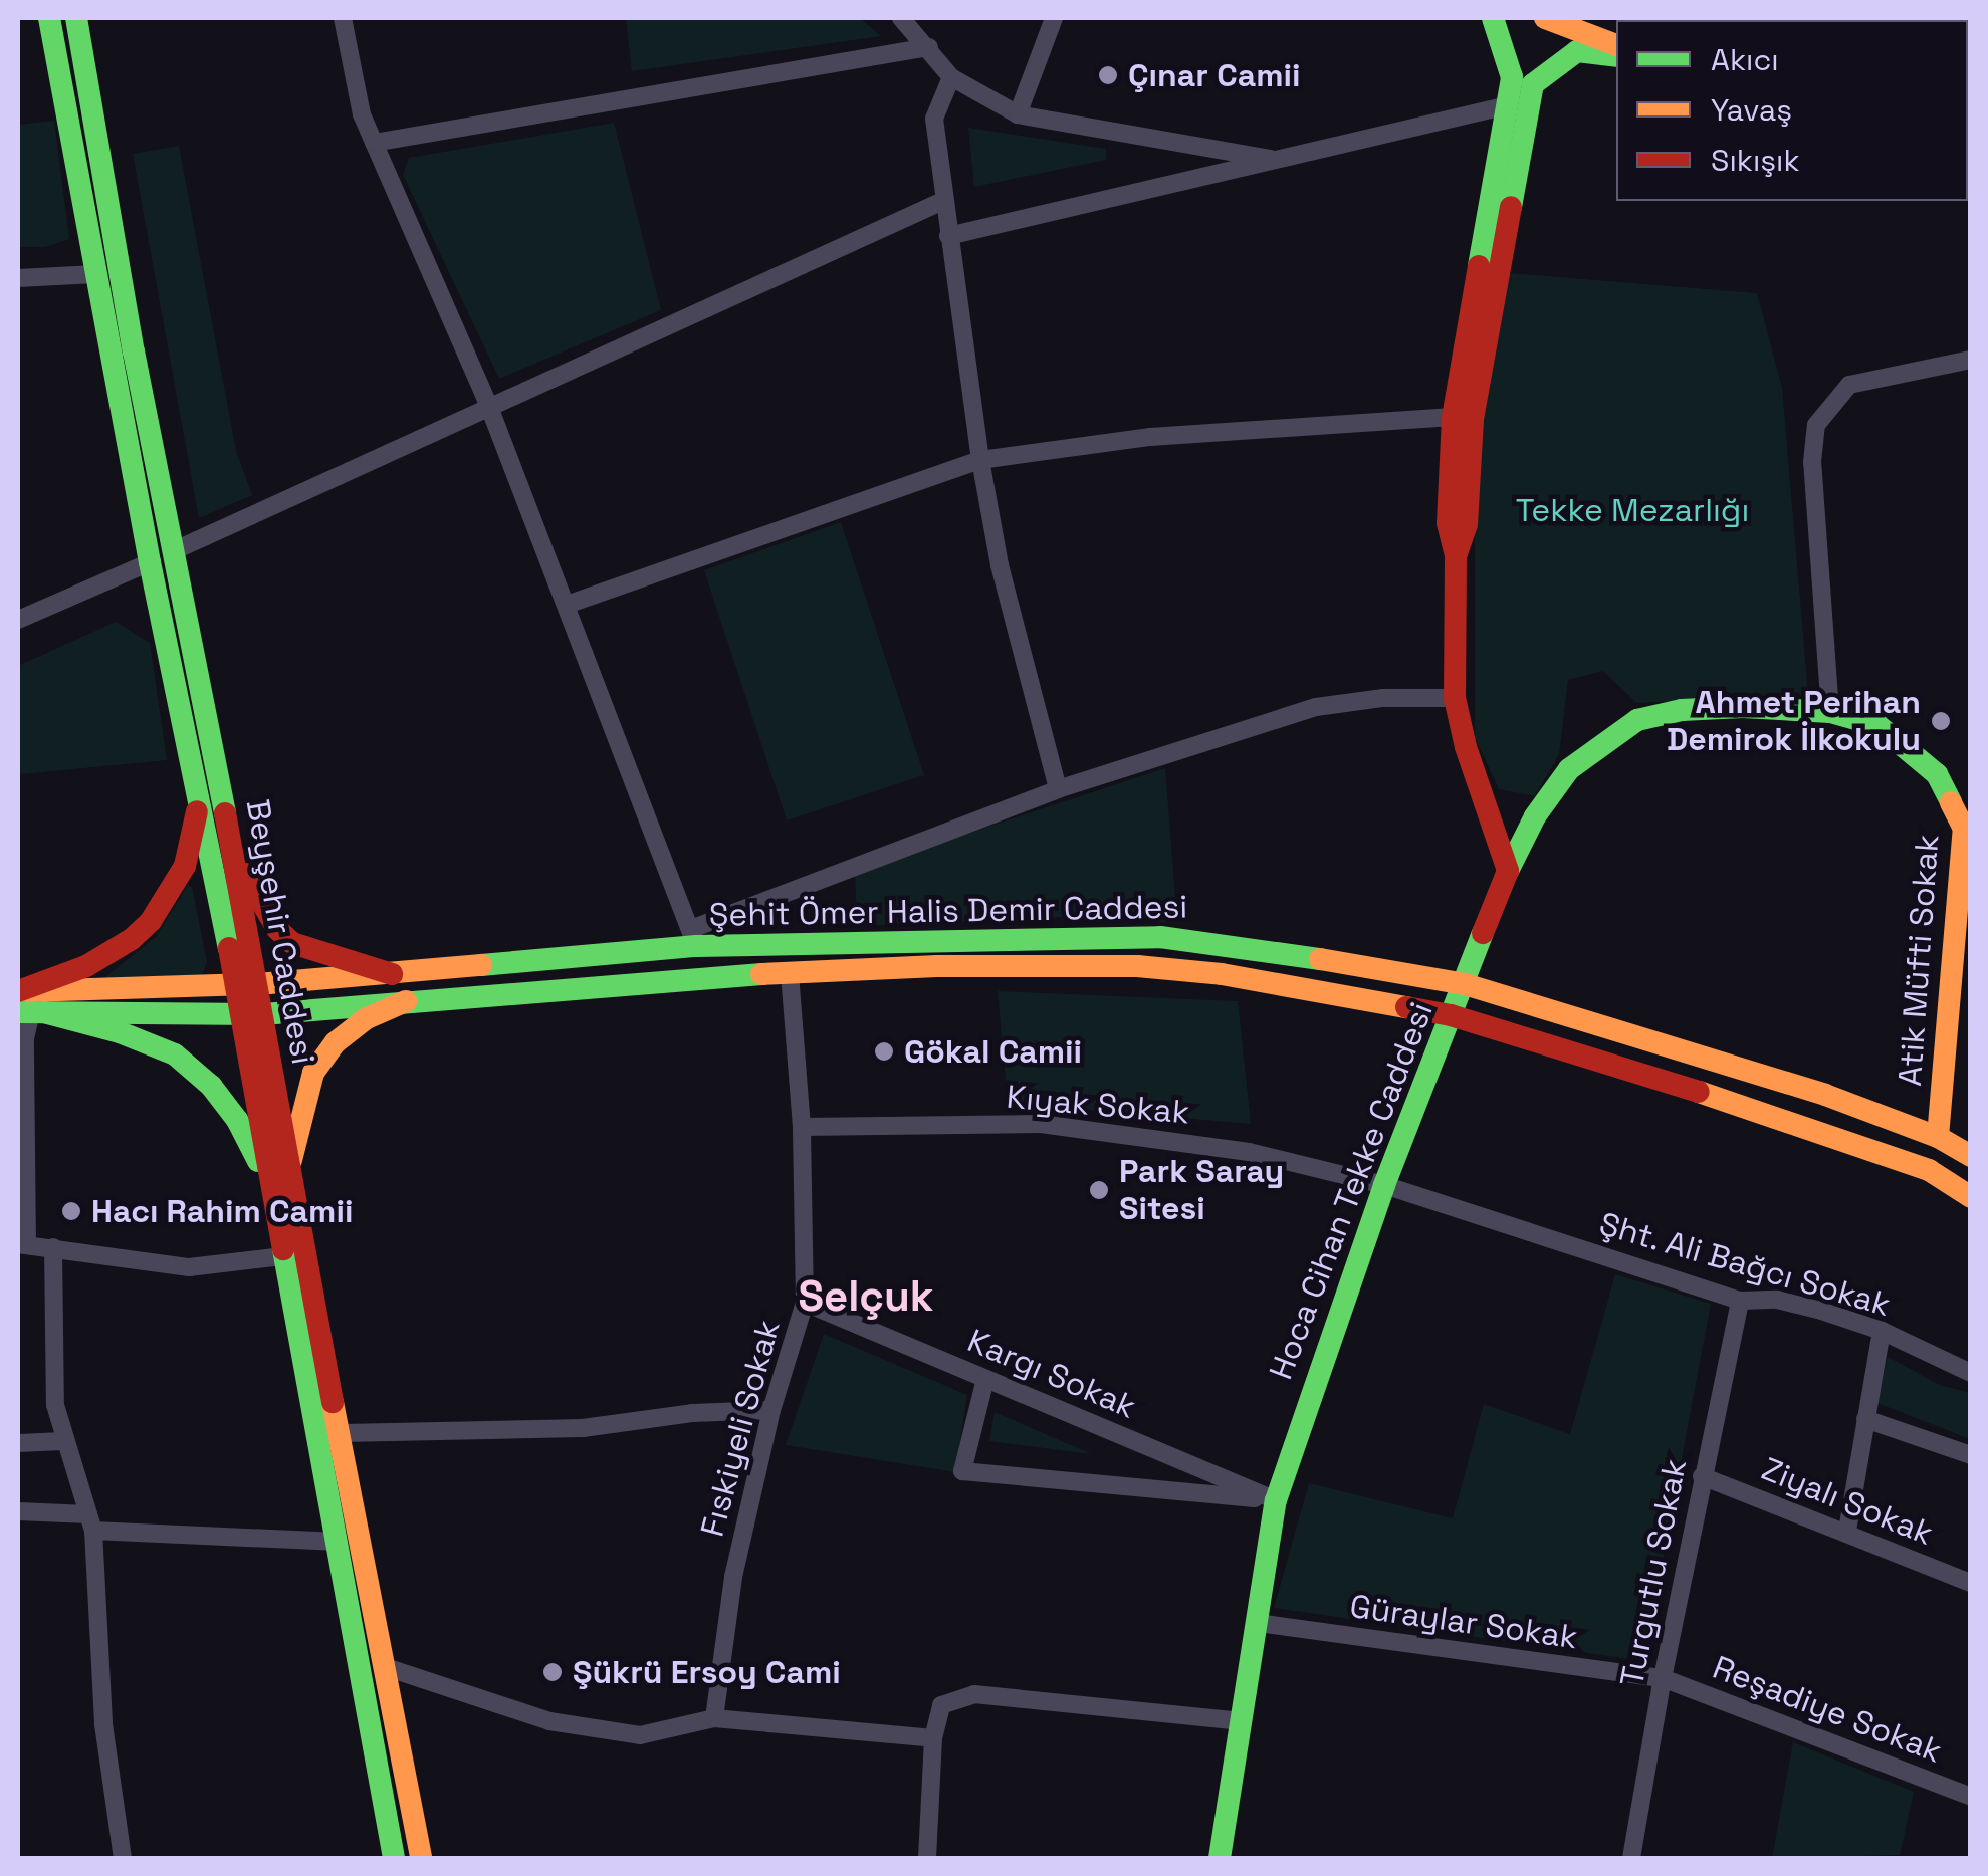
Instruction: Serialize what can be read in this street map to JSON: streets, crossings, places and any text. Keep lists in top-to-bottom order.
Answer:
{
  "streets": {
    "main road": [
      "Şehit Ömer Halis Demir Caddesi",
      "Beyşehir Caddesi",
      "Atik Müfti Sokak",
      "Hoca Cihan Tekke Caddesi"
    ],
    "street": [
      "Kıyak Sokak",
      "Şht. Ali Bağcı Sokak",
      "Kargı Sokak",
      "Fıskiyeli Sokak",
      "Ziyalı Sokak",
      "Turgutlu Sokak",
      "Güraylar Sokak",
      "Reşadiye Sokak"
    ]
  },
  "crossings": [
    ["Şehit Ömer Halis Demir Caddesi", "Beyşehir Caddesi"],
    ["Şehit Ömer Halis Demir Caddesi", "Atik Müfti Sokak"],
    ["Şehit Ömer Halis Demir Caddesi", "Hoca Cihan Tekke Caddesi"],
    ["Şehit Ömer Halis Demir Caddesi", "Fıskiyeli Sokak"],
    ["Atik Müfti Sokak", "Hoca Cihan Tekke Caddesi"],
    ["Kıyak Sokak", "Hoca Cihan Tekke Caddesi"],
    ["Kıyak Sokak", "Şht. Ali Bağcı Sokak"],
    ["Kıyak Sokak", "Fıskiyeli Sokak"],
    ["Hoca Cihan Tekke Caddesi", "Şht. Ali Bağcı Sokak"],
    ["Hoca Cihan Tekke Caddesi", "Kargı Sokak"],
    ["Hoca Cihan Tekke Caddesi", "Güraylar Sokak"],
    ["Şht. Ali Bağcı Sokak", "Turgutlu Sokak"],
    ["Kargı Sokak", "Fıskiyeli Sokak"],
    ["Ziyalı Sokak", "Turgutlu Sokak"],
    ["Turgutlu Sokak", "Güraylar Sokak"],
    ["Turgutlu Sokak", "Reşadiye Sokak"],
    ["Güraylar Sokak", "Reşadiye Sokak"]
  ],
  "districts": ["Selçuk"],
  "parks": ["Tekke Mezarlığı"],
  "places": [
    "Çınar Camii",
    "Ahmet Perihan Demirok İlkokulu",
    "Gökal Camii",
    "Park Saray Sitesi",
    "Hacı Rahim Camii",
    "Şükrü Ersoy Cami"
  ],
  "legend": ["Akıcı", "Yavaş", "Sıkışık"]
}
